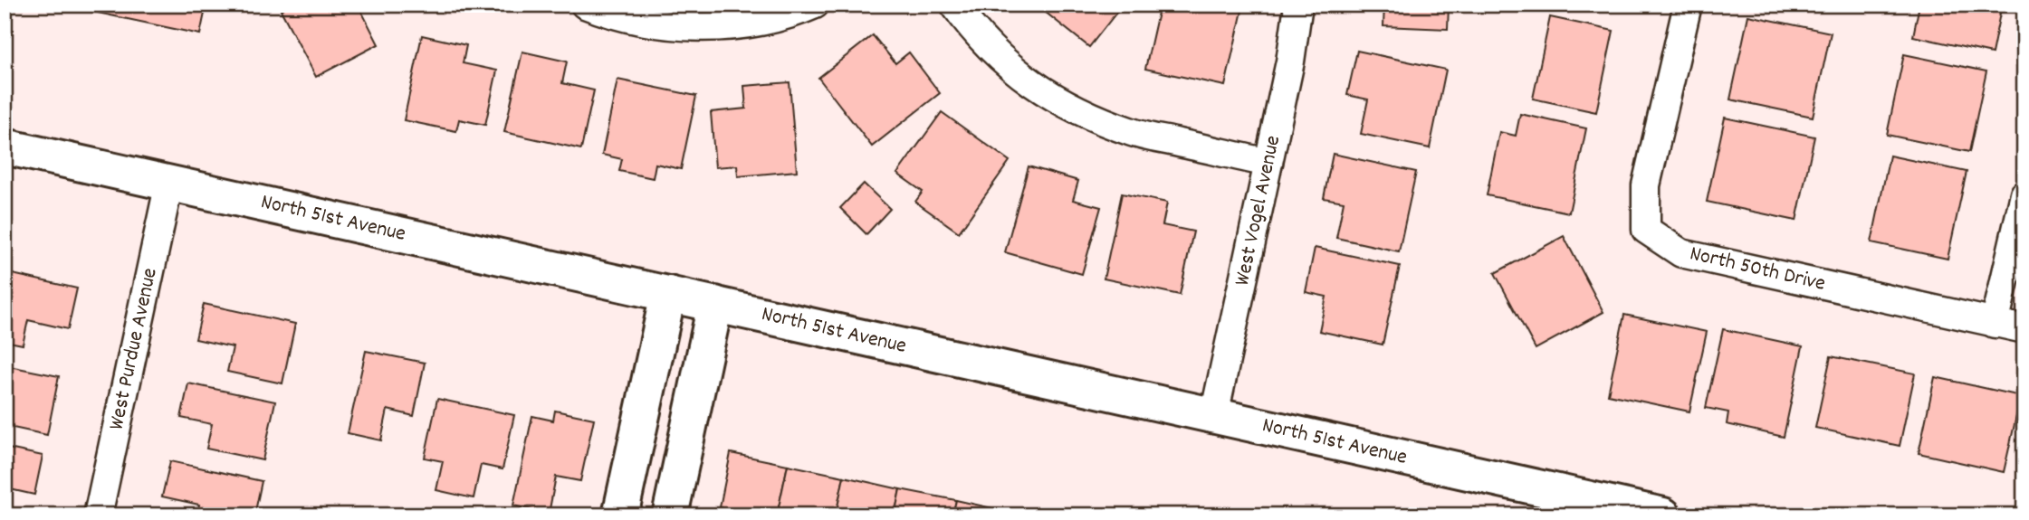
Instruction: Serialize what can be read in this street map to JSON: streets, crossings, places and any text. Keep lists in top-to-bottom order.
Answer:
{
  "streets": {
    "main road": ["North 51st Avenue"],
    "street": ["West Vogel Avenue", "North 50th Drive", "West Purdue Avenue"]
  },
  "crossings": [
    ["West Vogel Avenue", "North 51st Avenue"],
    ["North 51st Avenue", "West Purdue Avenue"]
  ]
}
